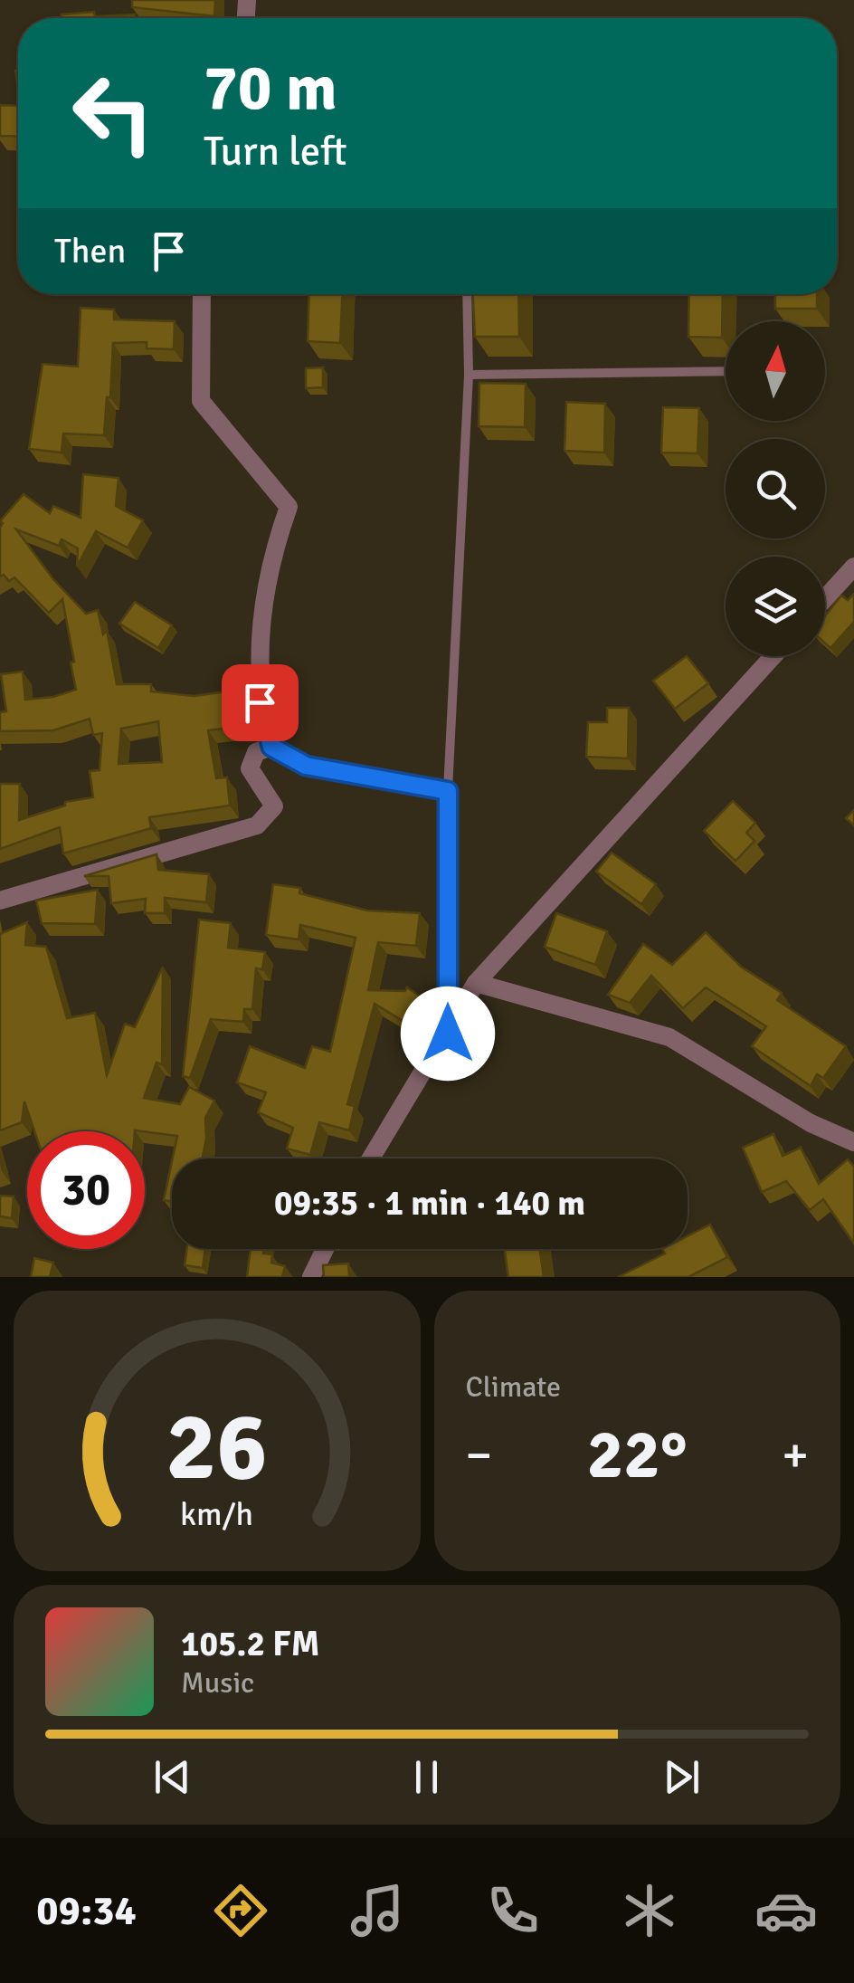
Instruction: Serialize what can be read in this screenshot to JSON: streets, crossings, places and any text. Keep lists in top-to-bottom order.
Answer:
{
  "north": "top",
  "page": {
    "turn": ["70 m", "Turn left"],
    "then": "Then",
    "limit": "30",
    "trip": "09:35 · 1 min · 140 m",
    "tile": "Climate",
    "heat": ["−", "22°", "+"],
    "song": ["105.2 FM", "Music"],
    "tabs": "09:34",
    "gauge": ["26", "km/h"]
  }
}
